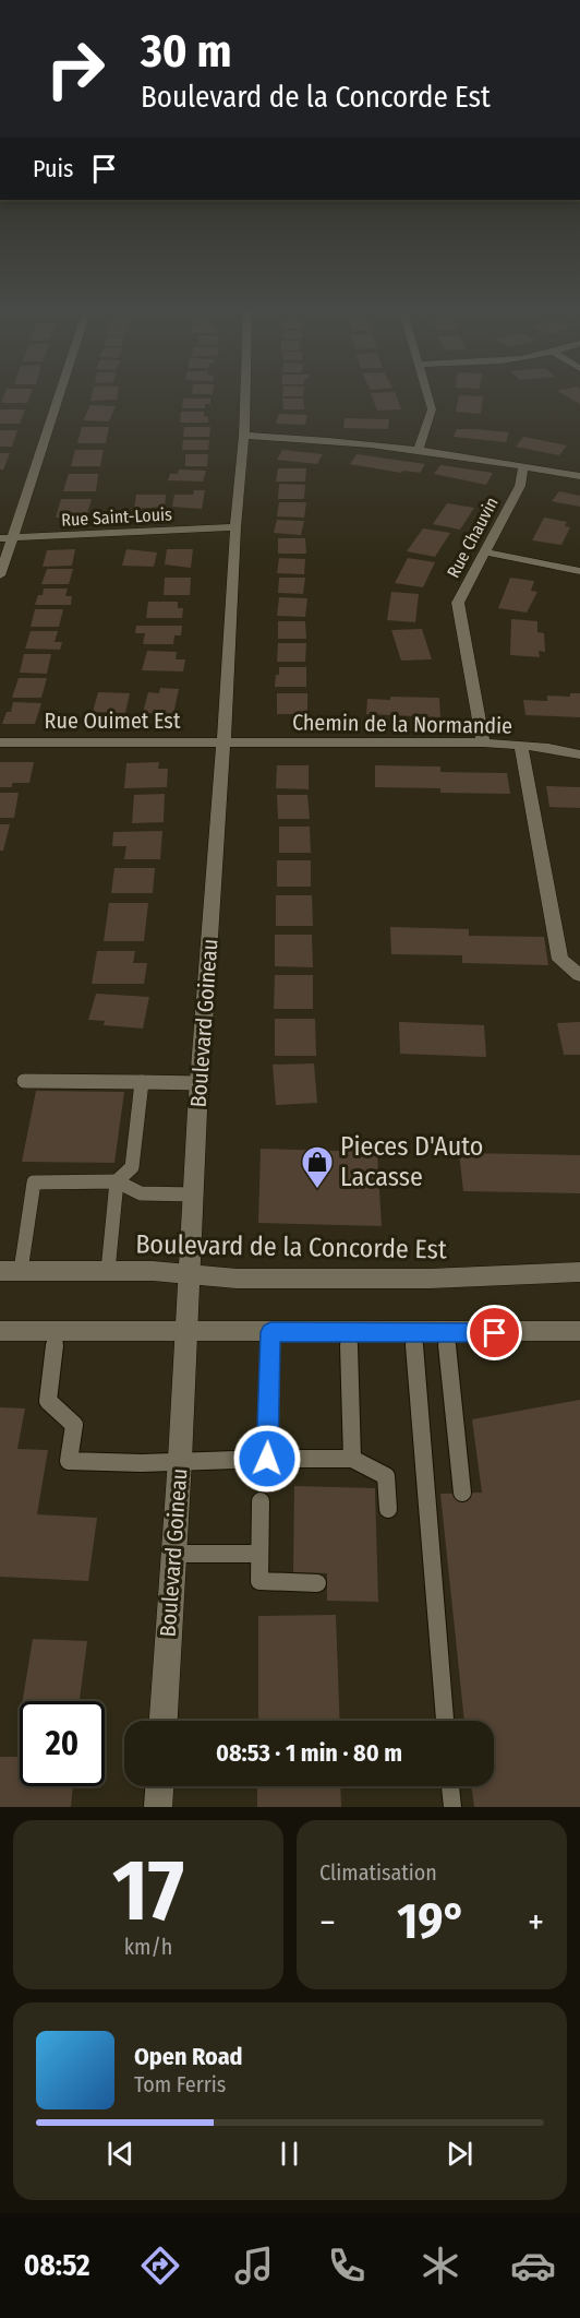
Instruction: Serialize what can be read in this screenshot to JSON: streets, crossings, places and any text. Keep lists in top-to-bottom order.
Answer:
{
  "streets": {
    "street": [
      "Rue Saint-Louis",
      "Rue Chauvin",
      "Rue Ouimet Est",
      "Chemin de la Normandie",
      "Boulevard Goineau",
      "Boulevard de la Concorde Est"
    ]
  },
  "crossings": [
    ["Rue Saint-Louis", "Boulevard Goineau"],
    ["Rue Chauvin", "Chemin de la Normandie"],
    ["Rue Ouimet Est", "Chemin de la Normandie"],
    ["Rue Ouimet Est", "Boulevard Goineau"],
    ["Chemin de la Normandie", "Boulevard Goineau"],
    ["Boulevard Goineau", "Boulevard de la Concorde Est"]
  ],
  "places": {
    "shop": ["Pieces D'Auto Lacasse"]
  },
  "page": {
    "turn": ["30 m", "Boulevard de la Concorde Est"],
    "then": "Puis",
    "limit": "20",
    "trip": "08:53 · 1 min · 80 m",
    "tile": [
      ["17", "km/h"],
      "Climatisation"
    ],
    "heat": ["−", "19°", "+"],
    "song": ["Open Road", "Tom Ferris"],
    "tabs": "08:52"
  }
}
